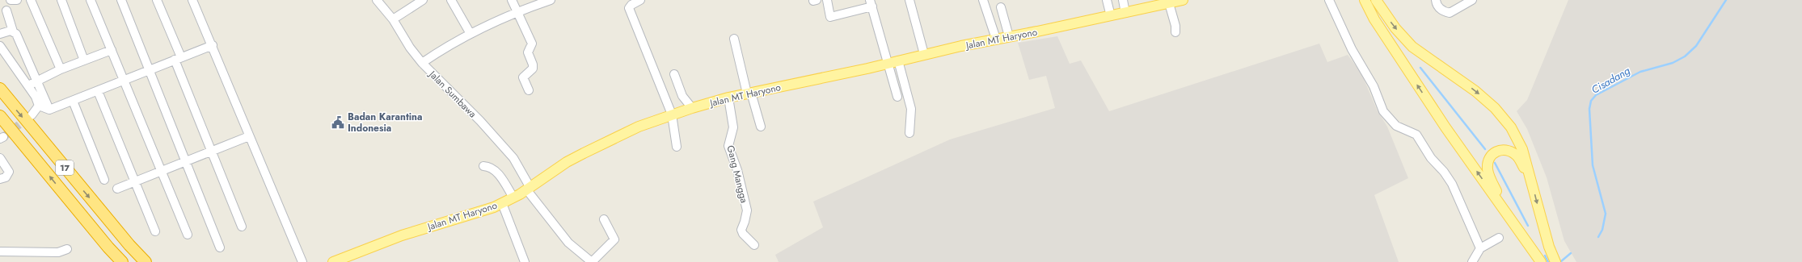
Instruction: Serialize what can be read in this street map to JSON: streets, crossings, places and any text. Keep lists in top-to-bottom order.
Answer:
{
  "streets": {
    "highway": ["17"],
    "main road": ["Jalan MT Haryono"],
    "street": ["Jalan Sumbawa", "Gang Mangga"]
  },
  "crossings": [
    ["Jalan MT Haryono", "Jalan Sumbawa"],
    ["Jalan MT Haryono", "Gang Mangga"]
  ],
  "water": ["Cisadang"],
  "places": {
    "public building": ["Badan Karantina Indonesia"]
  }
}
